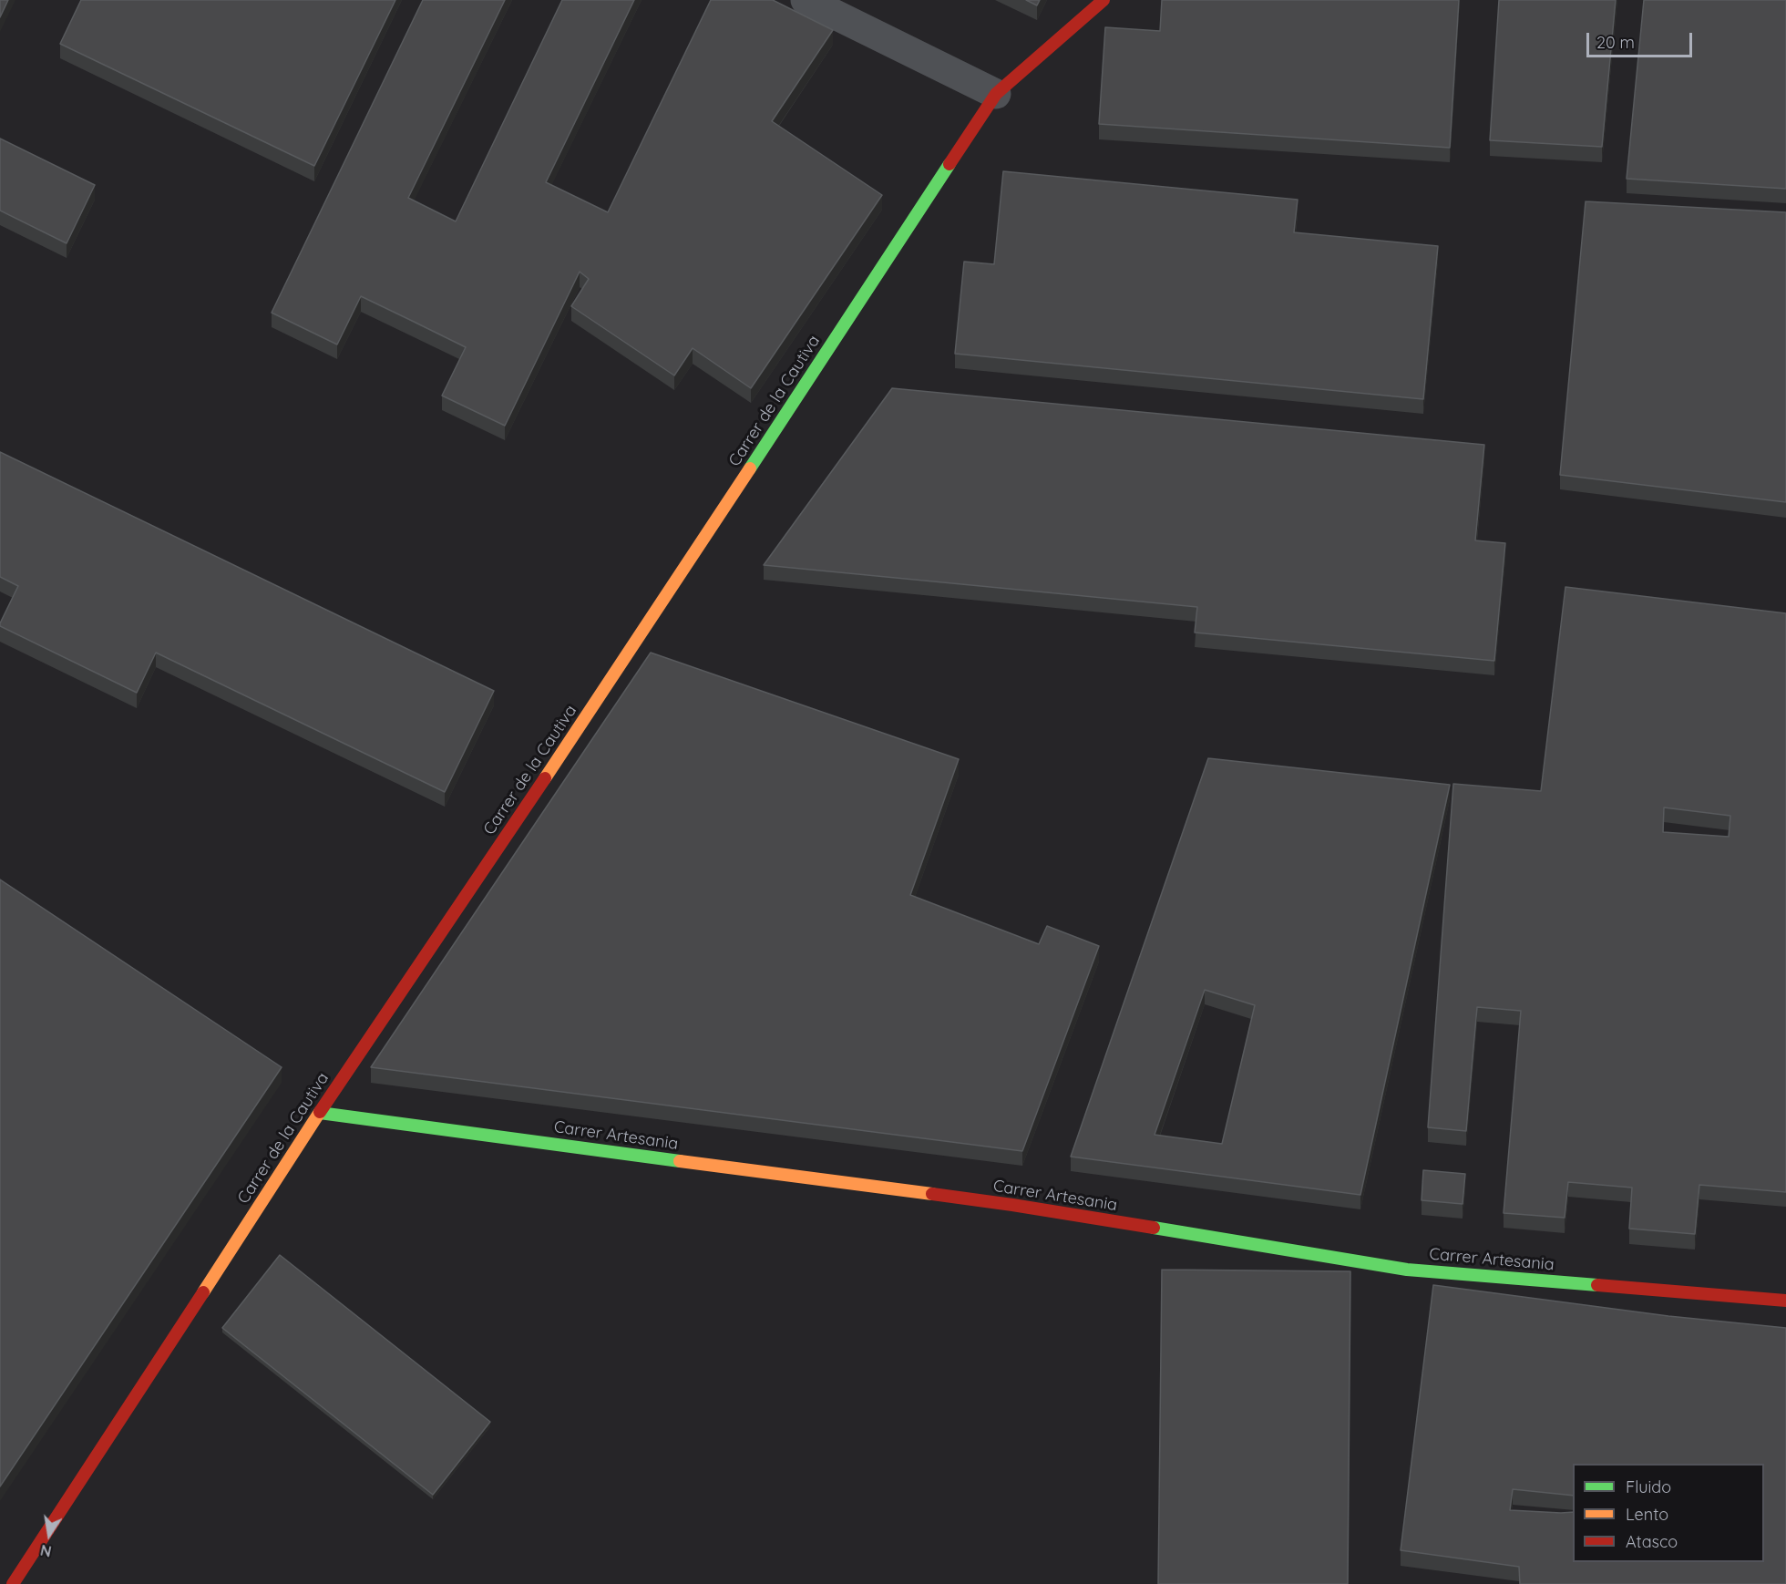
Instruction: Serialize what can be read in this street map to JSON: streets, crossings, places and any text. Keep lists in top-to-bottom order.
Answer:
{
  "streets": {
    "street": ["Carrer de la Cautiva", "Carrer Artesania"]
  },
  "crossings": [
    ["Carrer de la Cautiva", "Carrer Artesania"]
  ],
  "legend": ["Fluido", "Lento", "Atasco"],
  "scale_bar": "20 m",
  "north": "bottom"
}
